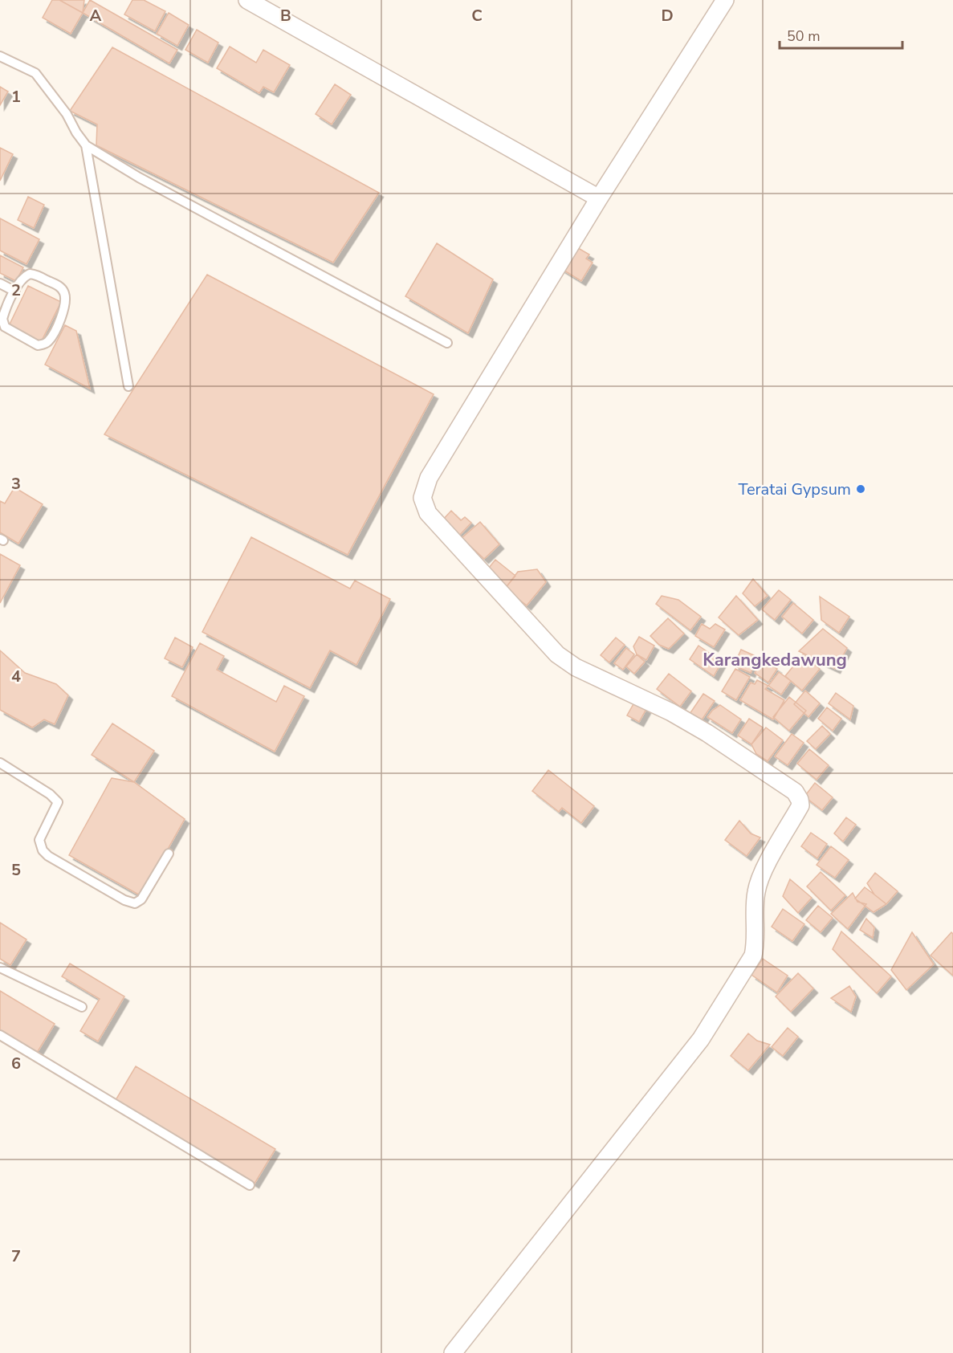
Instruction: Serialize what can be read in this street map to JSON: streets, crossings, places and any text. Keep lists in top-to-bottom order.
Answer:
{
  "districts": ["Karangkedawung"],
  "places": ["Teratai Gypsum"],
  "scale_bar": "50 m",
  "grid": {
    "columns": [
      "A",
      "B",
      "C",
      "D"
    ],
    "rows": [
      "1",
      "2",
      "3",
      "4",
      "5",
      "6",
      "7"
    ]
  }
}
